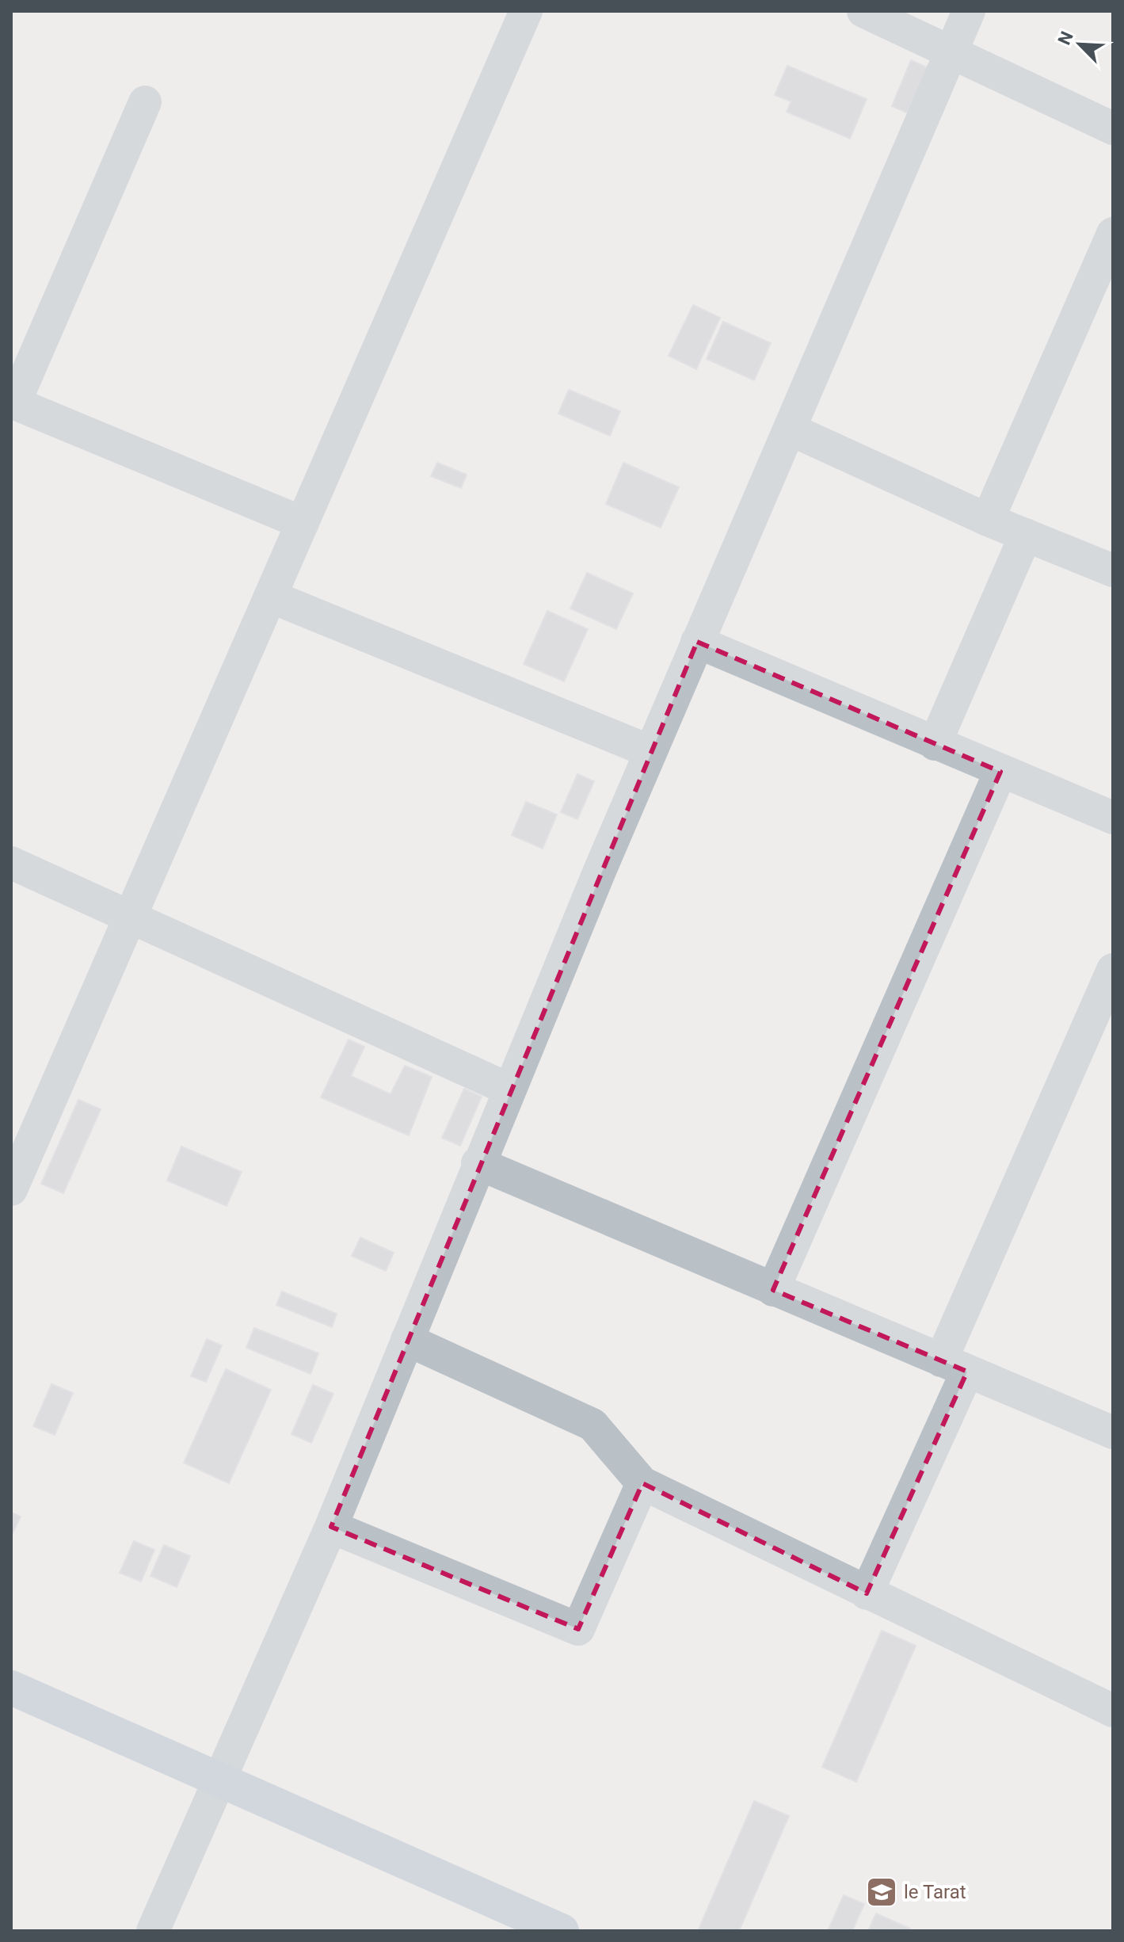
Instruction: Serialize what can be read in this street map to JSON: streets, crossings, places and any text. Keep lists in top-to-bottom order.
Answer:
{
  "places": {
    "school or university": ["le Tarat"]
  },
  "north": "top left"
}
